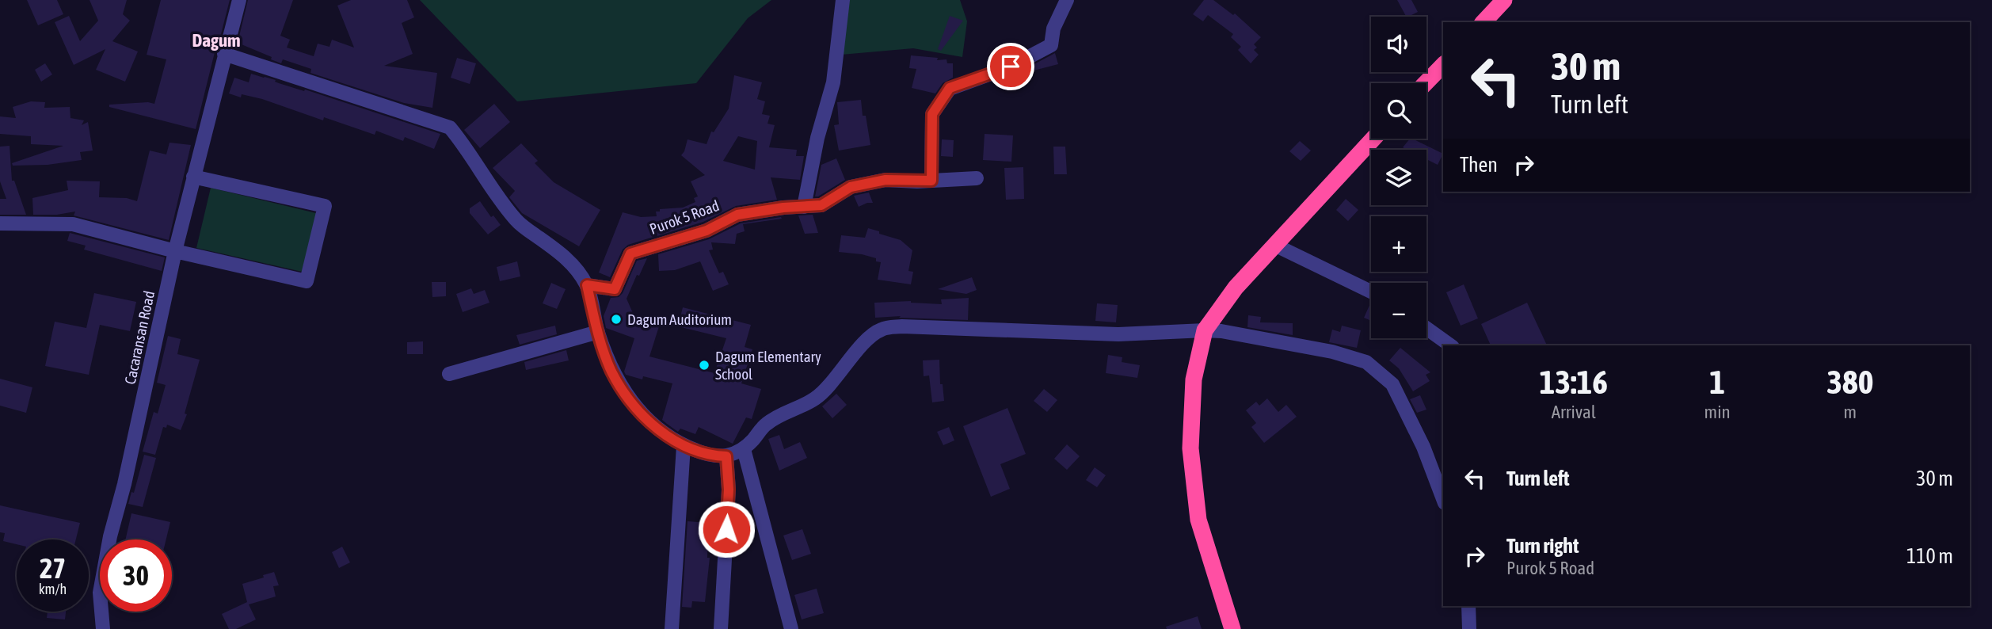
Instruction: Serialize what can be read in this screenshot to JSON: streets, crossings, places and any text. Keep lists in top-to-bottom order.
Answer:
{
  "streets": {
    "street": ["Purok 5 Road", "Cacaransan Road"]
  },
  "districts": ["Dagum"],
  "places": ["Dagum Auditorium", "Dagum Elementary School"],
  "page": {
    "map_buttons": ["+", "−"],
    "turn": ["30 m", "Turn left"],
    "then": "Then",
    "eta": [
      "13:16",
      "Arrival",
      "1",
      "min",
      "380",
      "m"
    ],
    "list": [
      {
        "name": "Turn left",
        "value": "30 m"
      },
      {
        "name": "Turn right",
        "note": "Purok 5 Road",
        "value": "110 m"
      }
    ],
    "speed": "27 km/h",
    "limit": "30"
  }
}
